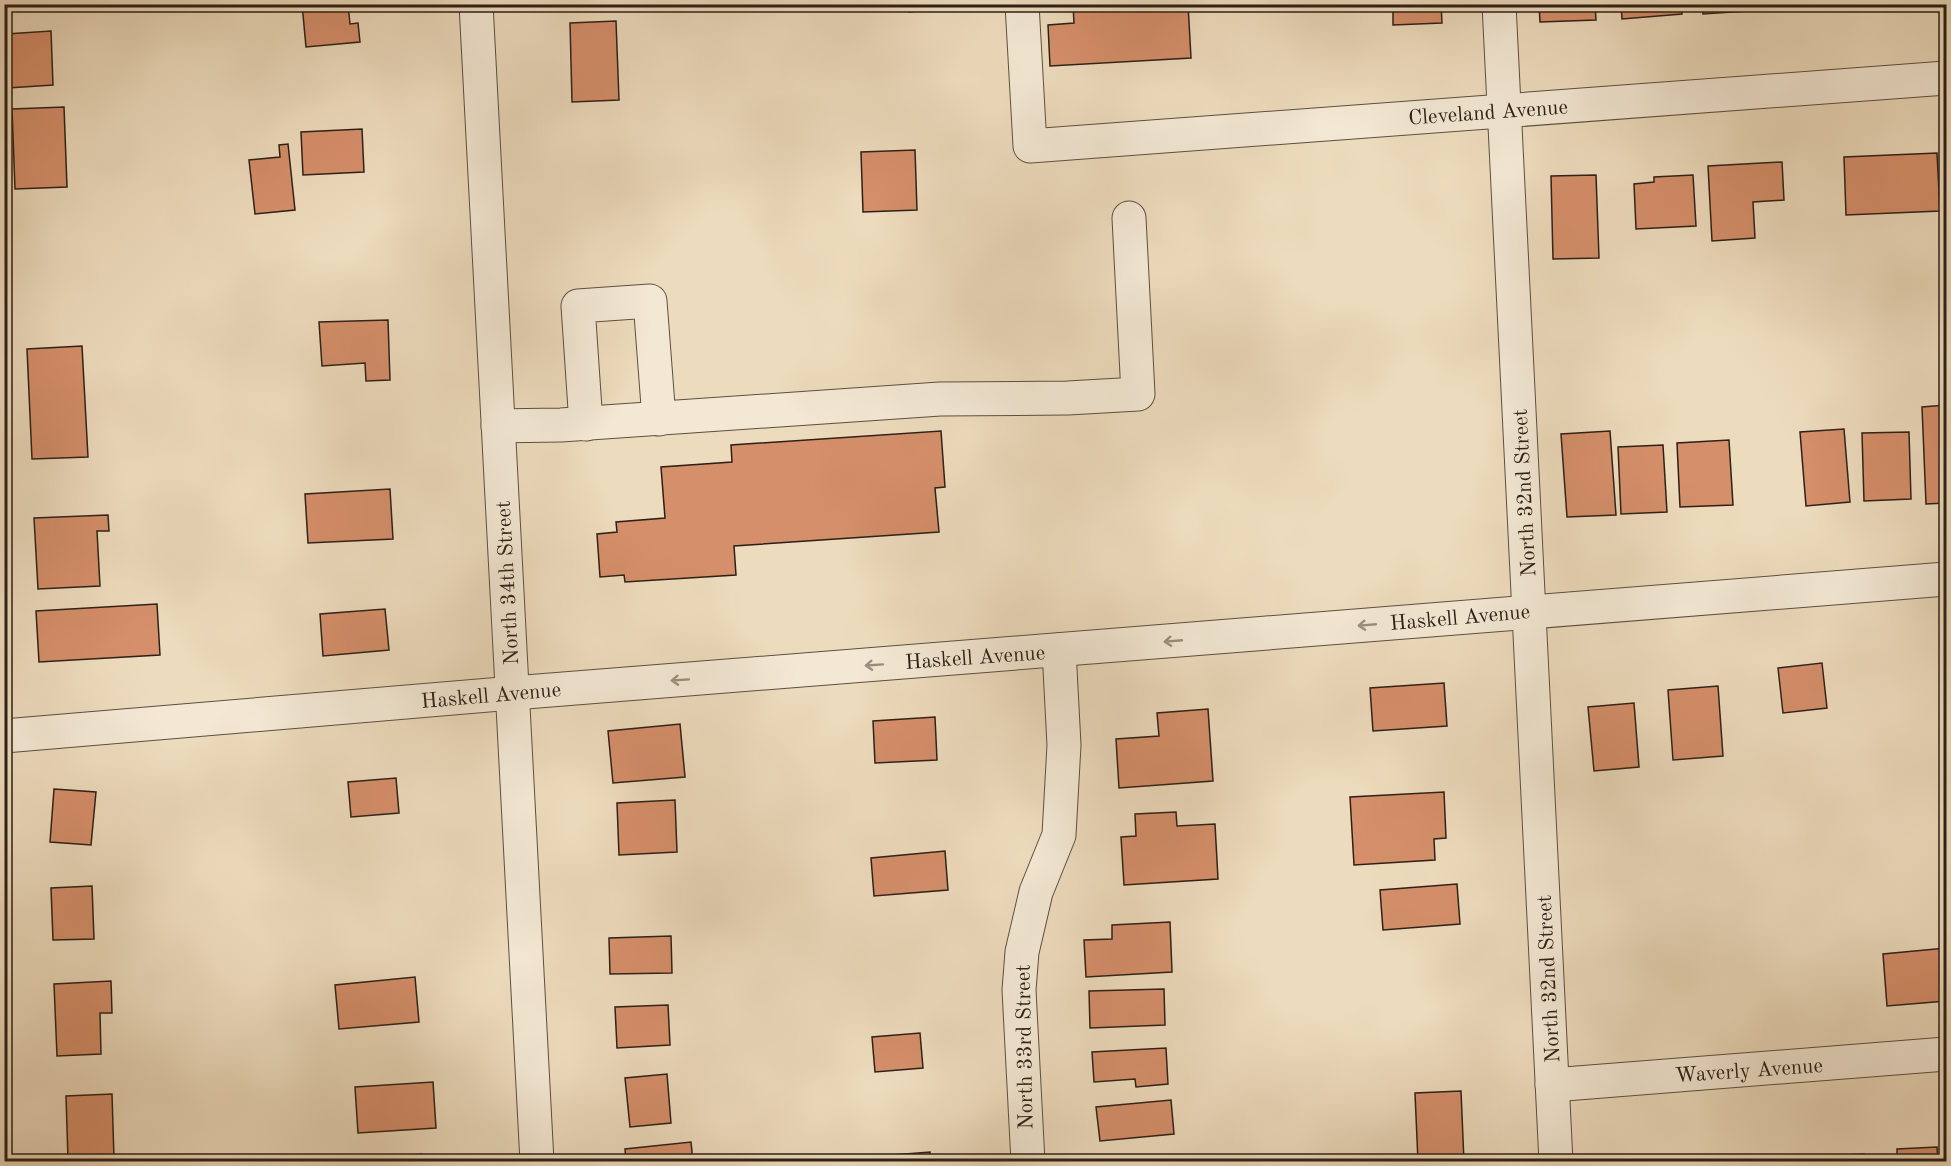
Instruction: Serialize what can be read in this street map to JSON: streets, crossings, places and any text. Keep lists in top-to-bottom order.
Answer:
{
  "streets": {
    "street": [
      "Cleveland Avenue",
      "North 32nd Street",
      "North 34th Street",
      "Haskell Avenue",
      "North 33rd Street",
      "Waverly Avenue"
    ]
  },
  "crossings": [
    ["Cleveland Avenue", "North 32nd Street"],
    ["North 32nd Street", "Haskell Avenue"],
    ["North 32nd Street", "Waverly Avenue"],
    ["North 34th Street", "Haskell Avenue"],
    ["Haskell Avenue", "North 33rd Street"]
  ],
  "one_way": ["Haskell Avenue"]
}
